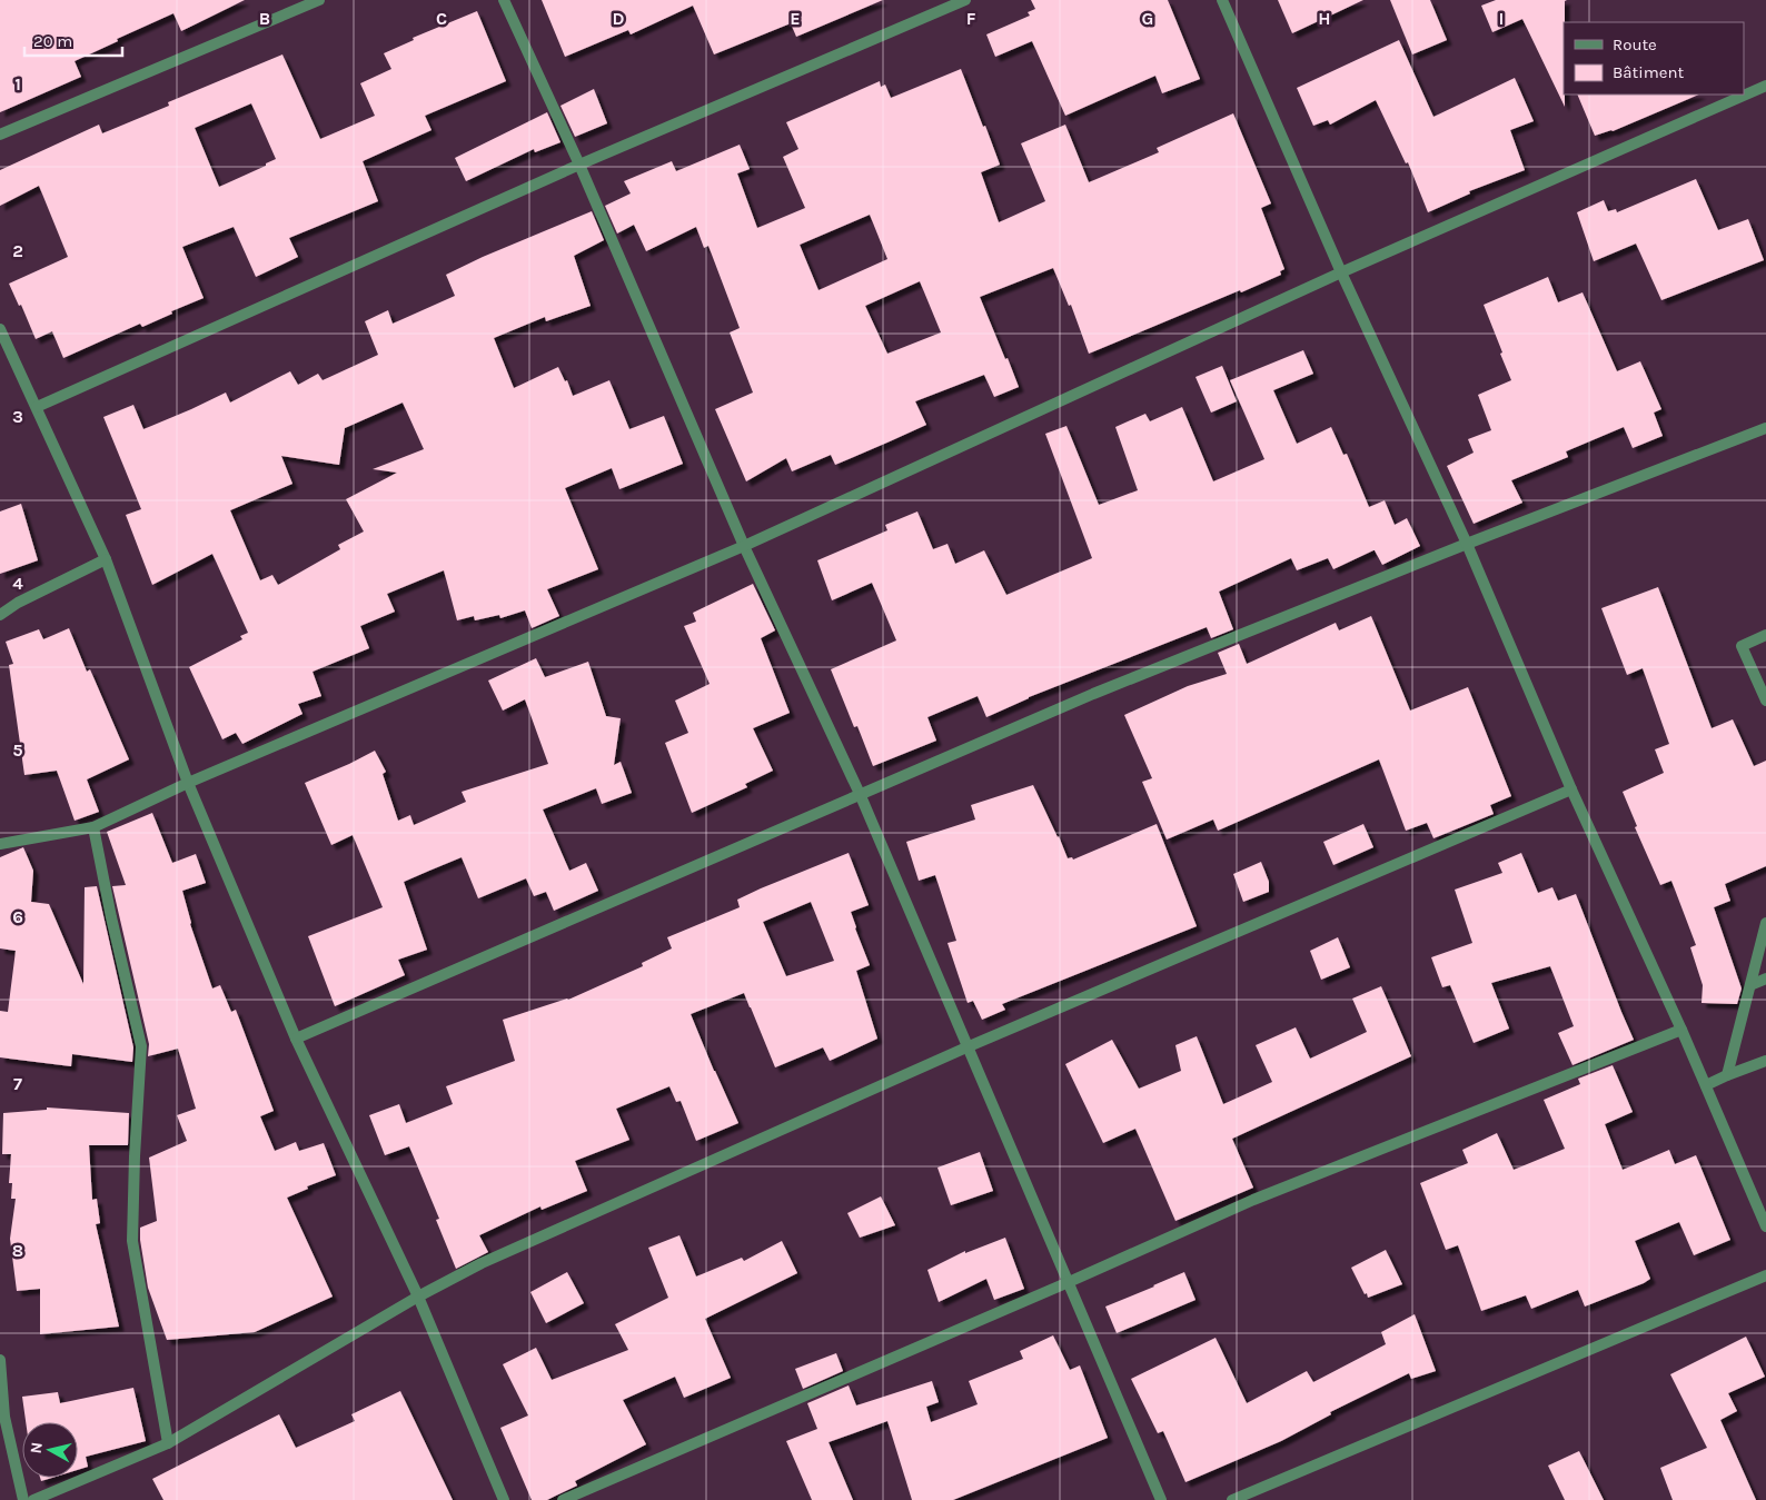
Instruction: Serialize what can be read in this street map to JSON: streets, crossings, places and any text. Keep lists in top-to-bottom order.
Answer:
{
  "legend": ["Route", "Bâtiment"],
  "scale_bar": "20 m",
  "north": "left",
  "grid": {
    "columns": [
      "B",
      "C",
      "D",
      "E",
      "F",
      "G",
      "H",
      "I"
    ],
    "rows": [
      "1",
      "2",
      "3",
      "4",
      "5",
      "6",
      "7",
      "8"
    ]
  }
}
